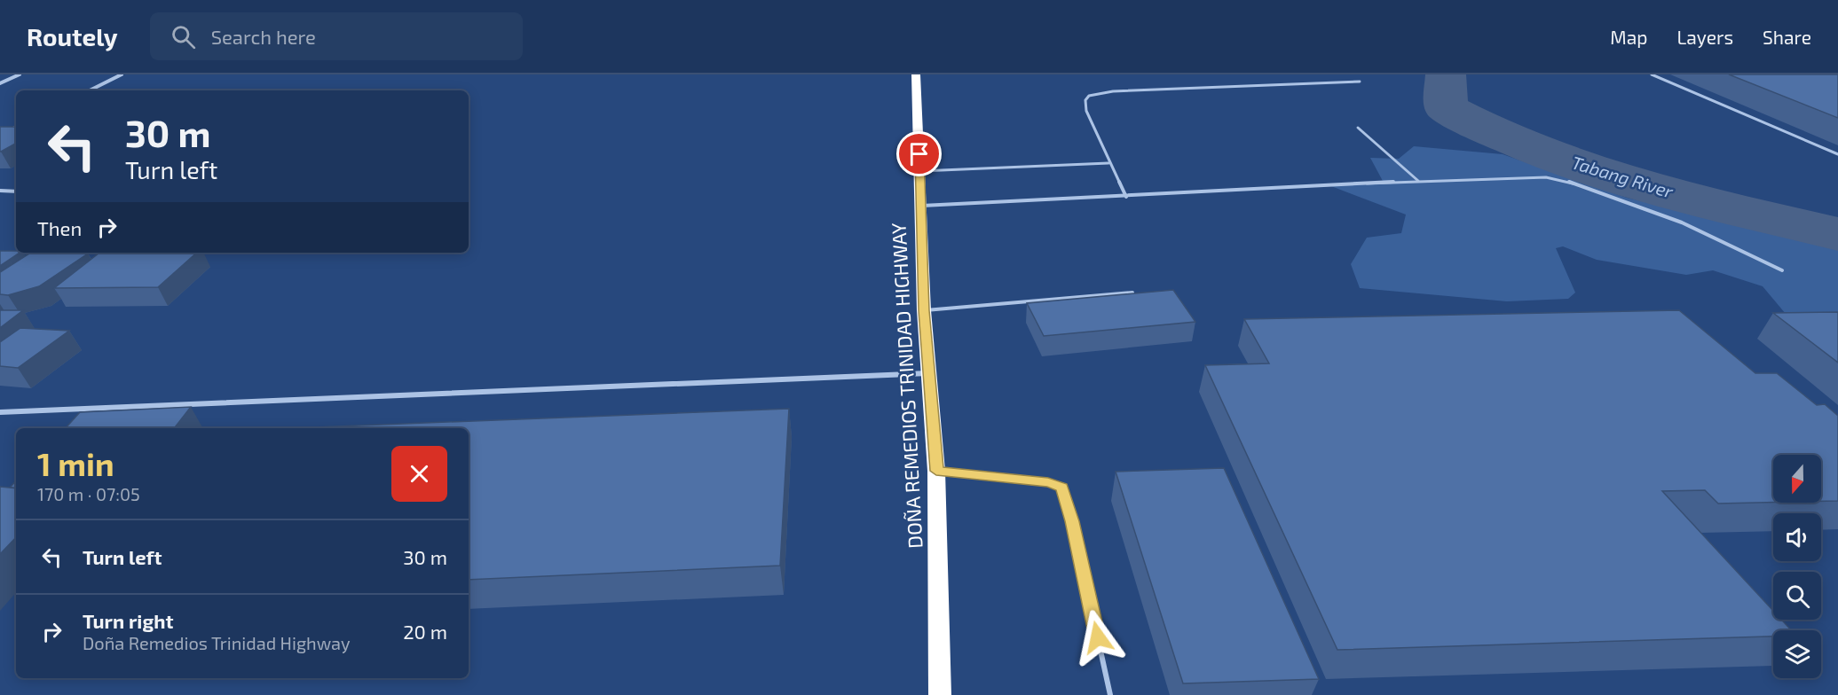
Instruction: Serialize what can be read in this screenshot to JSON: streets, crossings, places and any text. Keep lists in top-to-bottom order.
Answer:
{
  "streets": {
    "highway": ["DOÑA REMEDIOS TRINIDAD HIGHWAY"]
  },
  "water": ["Tabang River"],
  "north": "bottom",
  "page": {
    "header": "Routely",
    "search": "Search here",
    "nav": ["Map", "Layers", "Share"],
    "turn": ["30 m", "Turn left"],
    "then": "Then",
    "heading": ["1 min", "170 m · 07:05"],
    "list": [
      {
        "name": "Turn left",
        "value": "30 m"
      },
      {
        "name": "Turn right",
        "note": "Doña Remedios Trinidad Highway",
        "value": "20 m"
      }
    ]
  }
}
